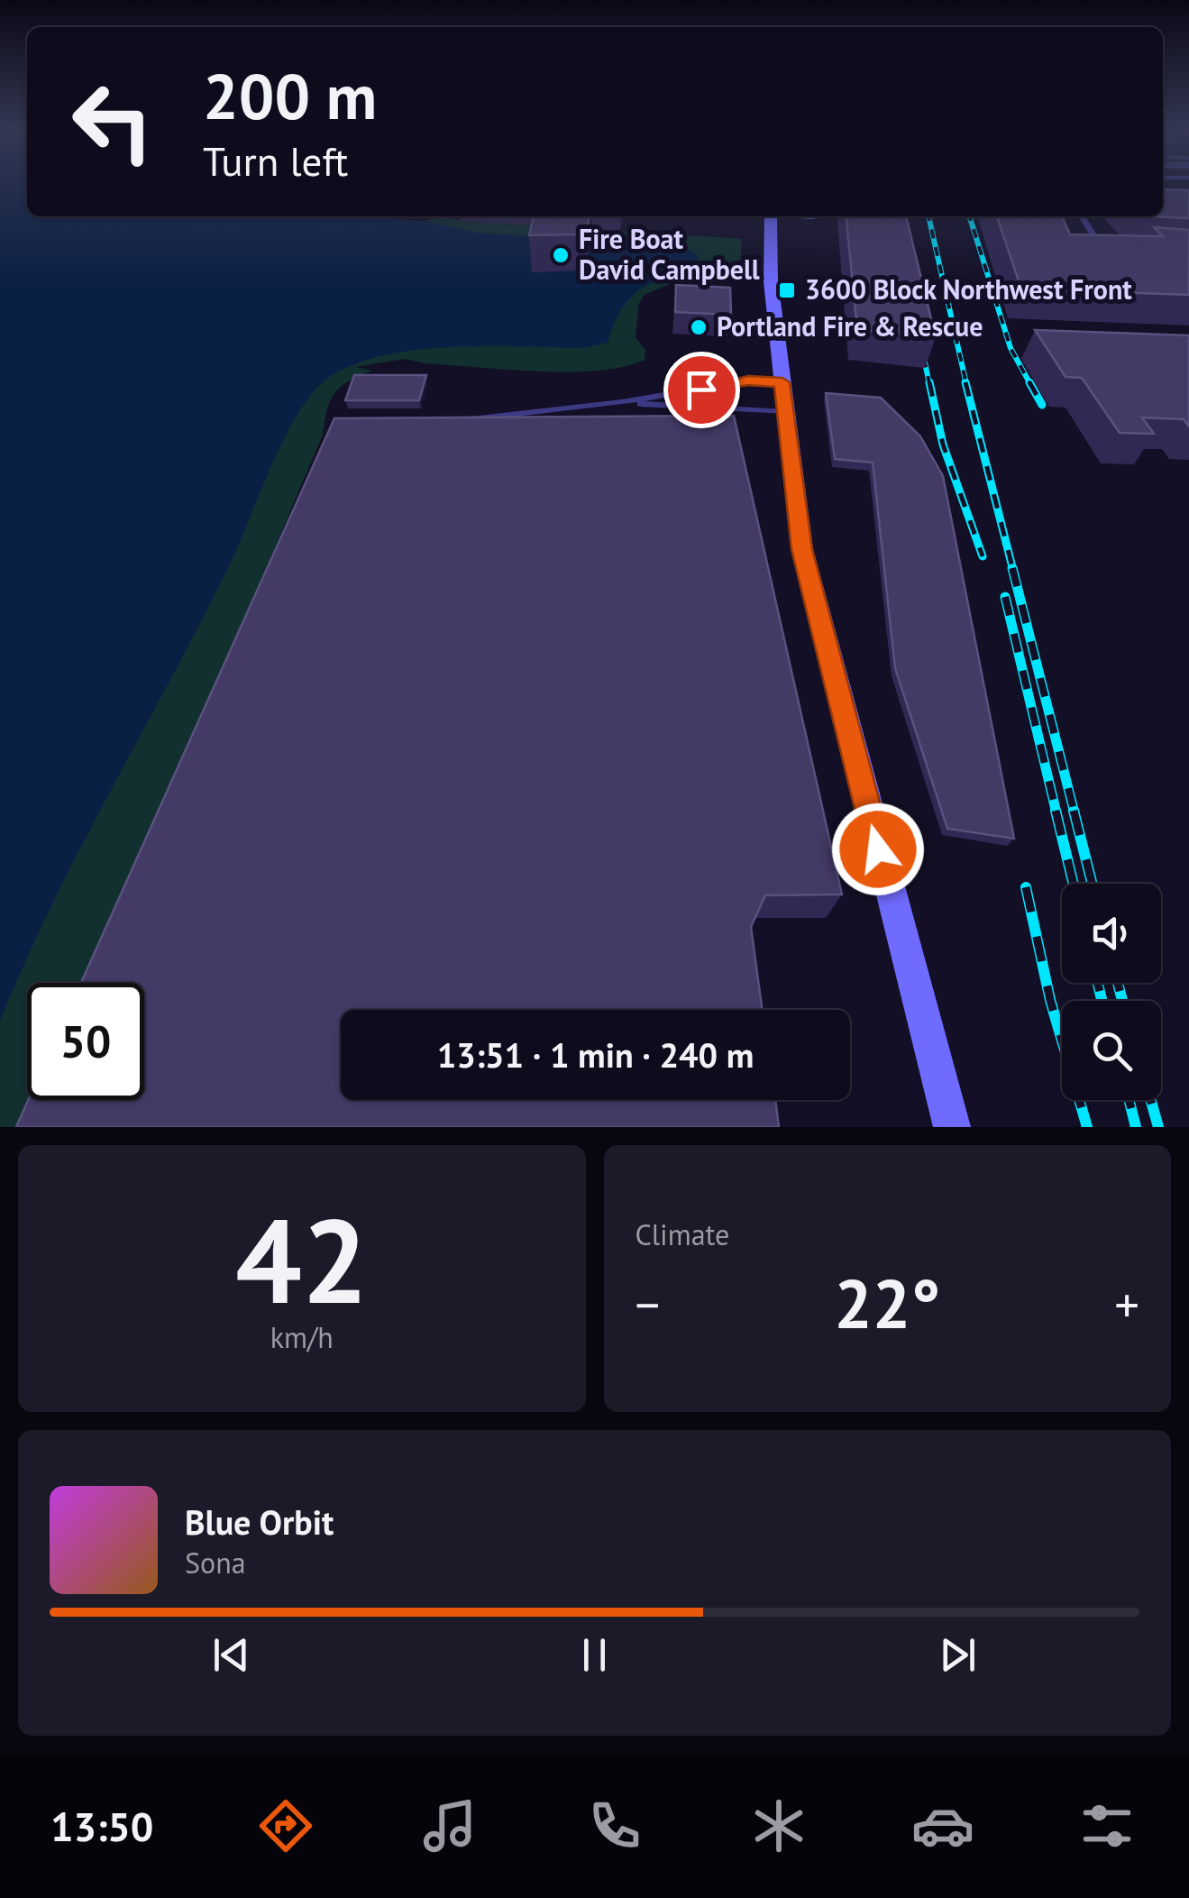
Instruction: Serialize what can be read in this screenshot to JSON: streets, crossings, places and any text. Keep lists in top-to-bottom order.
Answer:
{
  "places": {
    "other": ["Fire Boat David Campbell", "Portland Fire & Rescue"],
    "transit": ["3600 Block Northwest Front"]
  },
  "page": {
    "turn": ["200 m", "Turn left"],
    "limit": "50",
    "trip": "13:51 · 1 min · 240 m",
    "tile": [
      ["42", "km/h"],
      "Climate"
    ],
    "heat": ["−", "22°", "+"],
    "song": ["Blue Orbit", "Sona"],
    "tabs": "13:50"
  }
}
